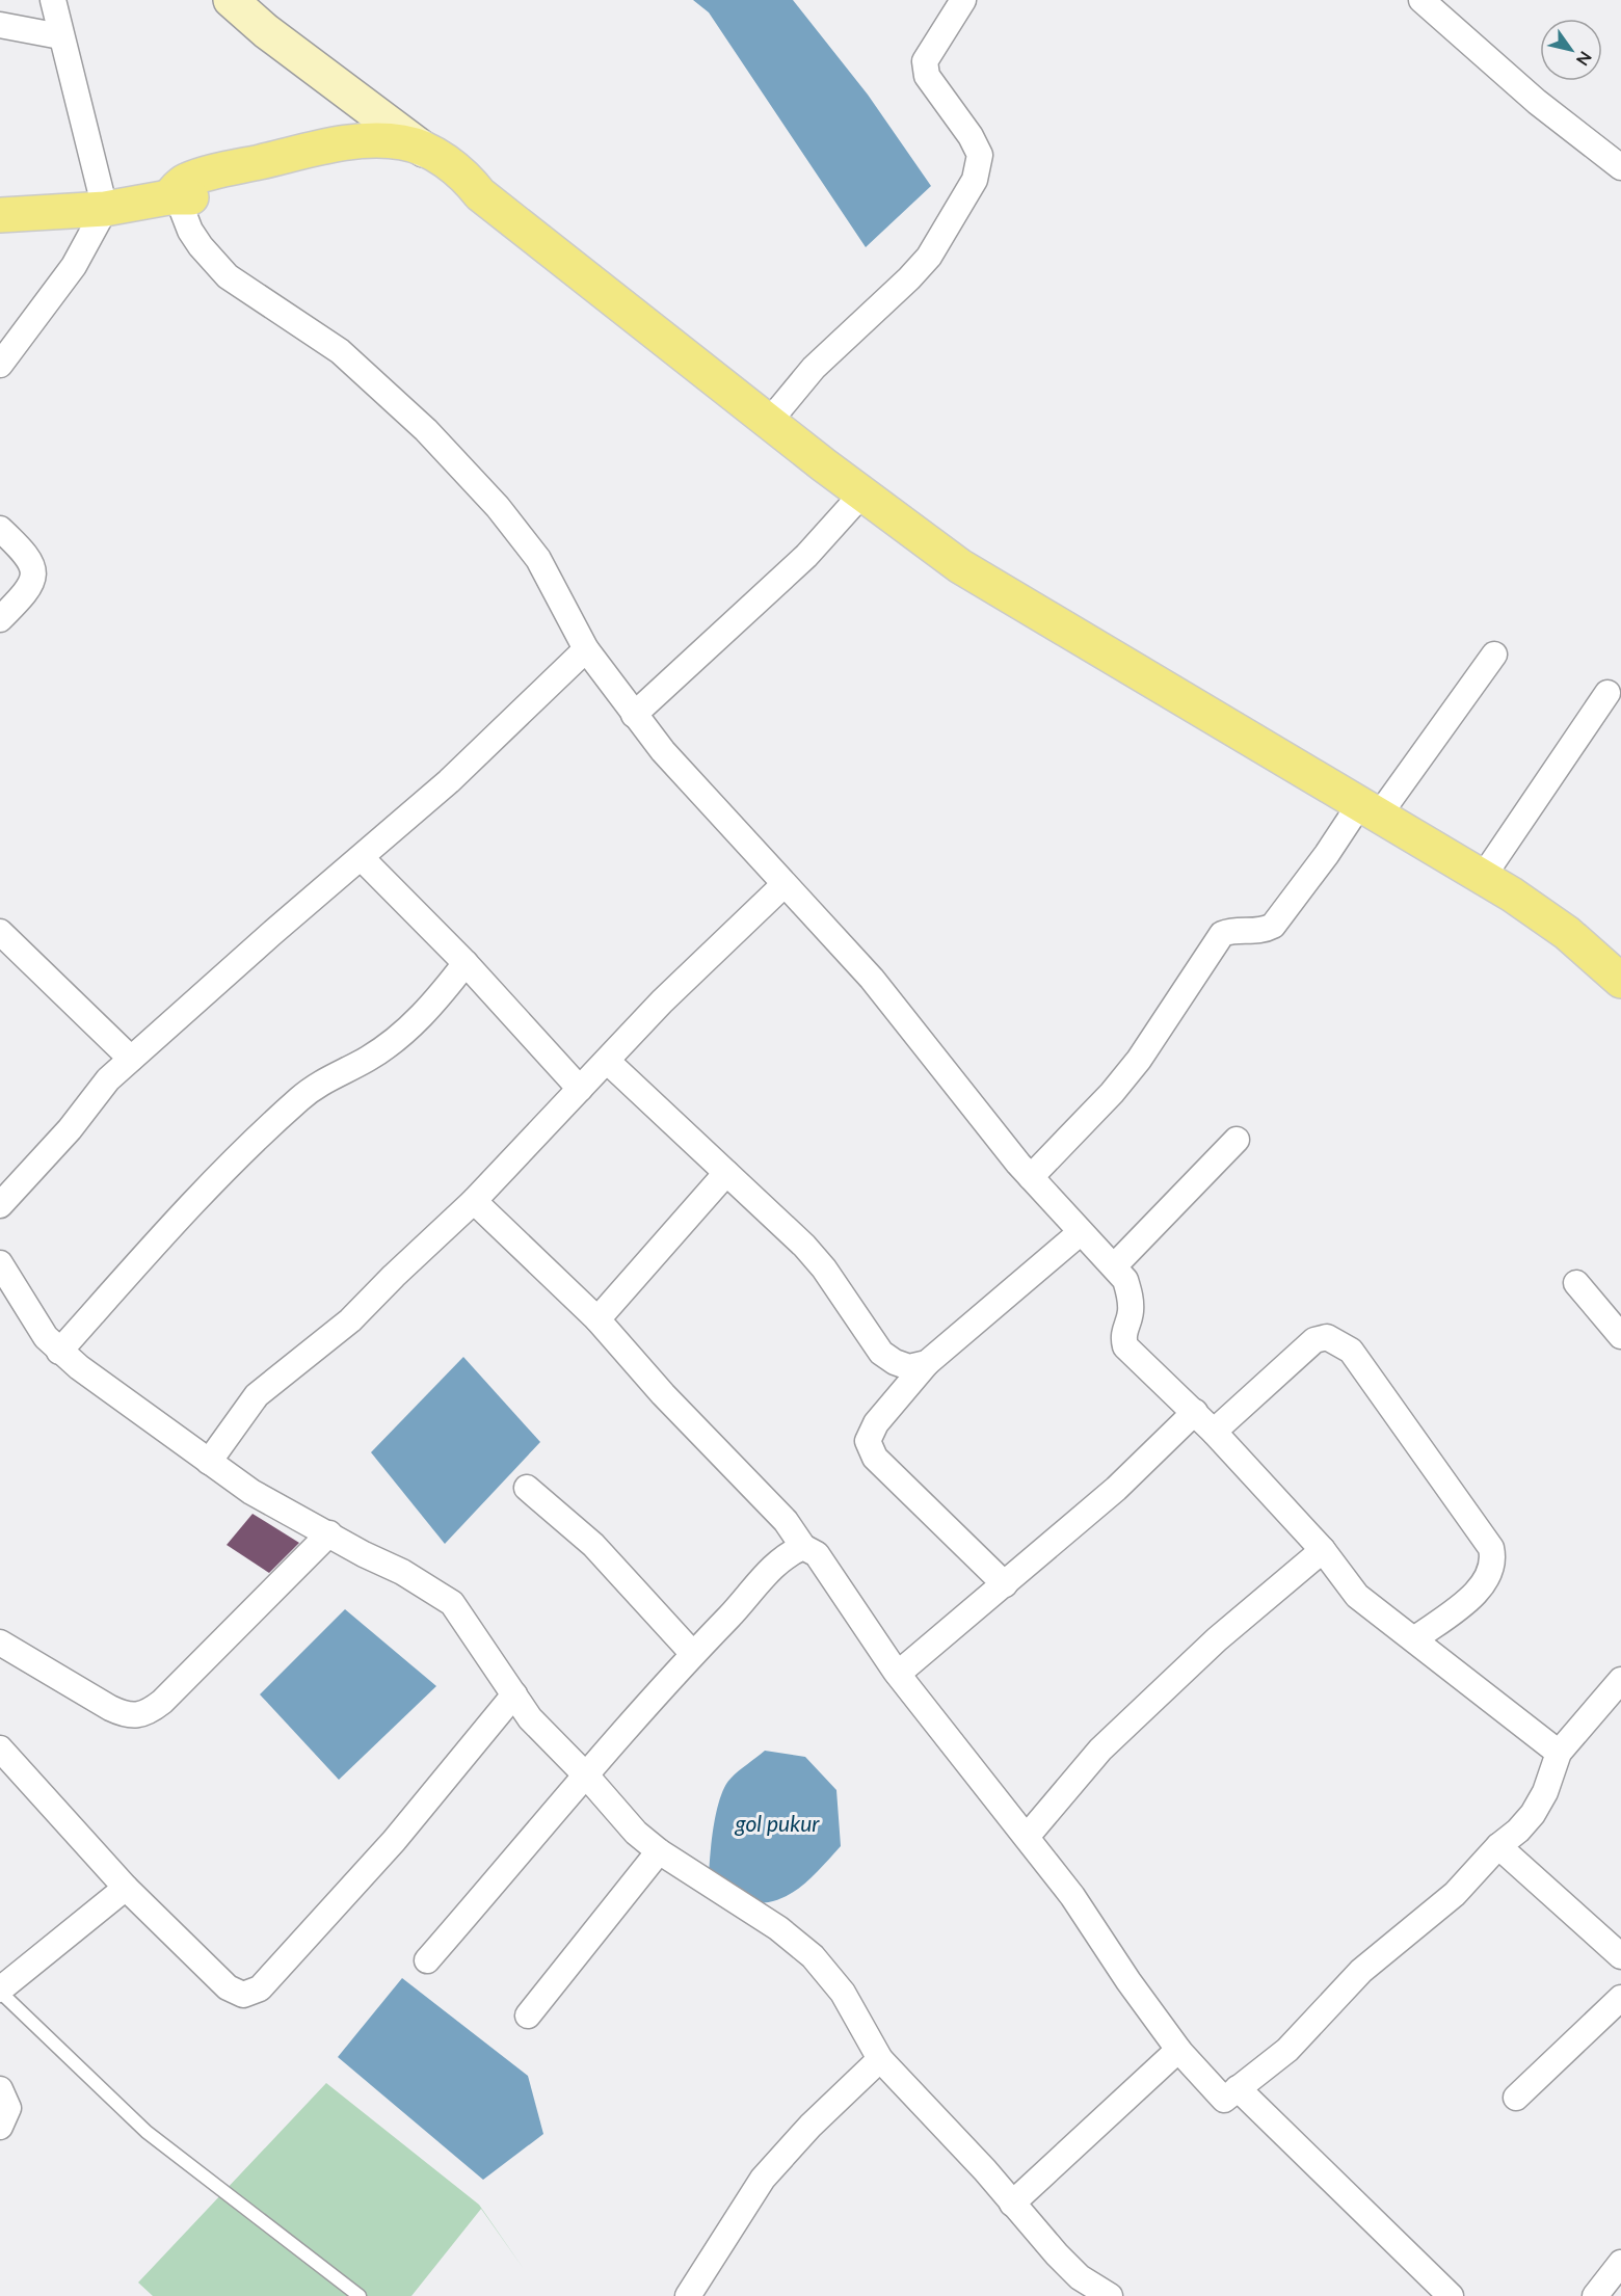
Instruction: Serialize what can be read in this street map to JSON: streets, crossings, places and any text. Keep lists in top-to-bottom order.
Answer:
{
  "water": ["gol pukur"],
  "north": "bottom right"
}
